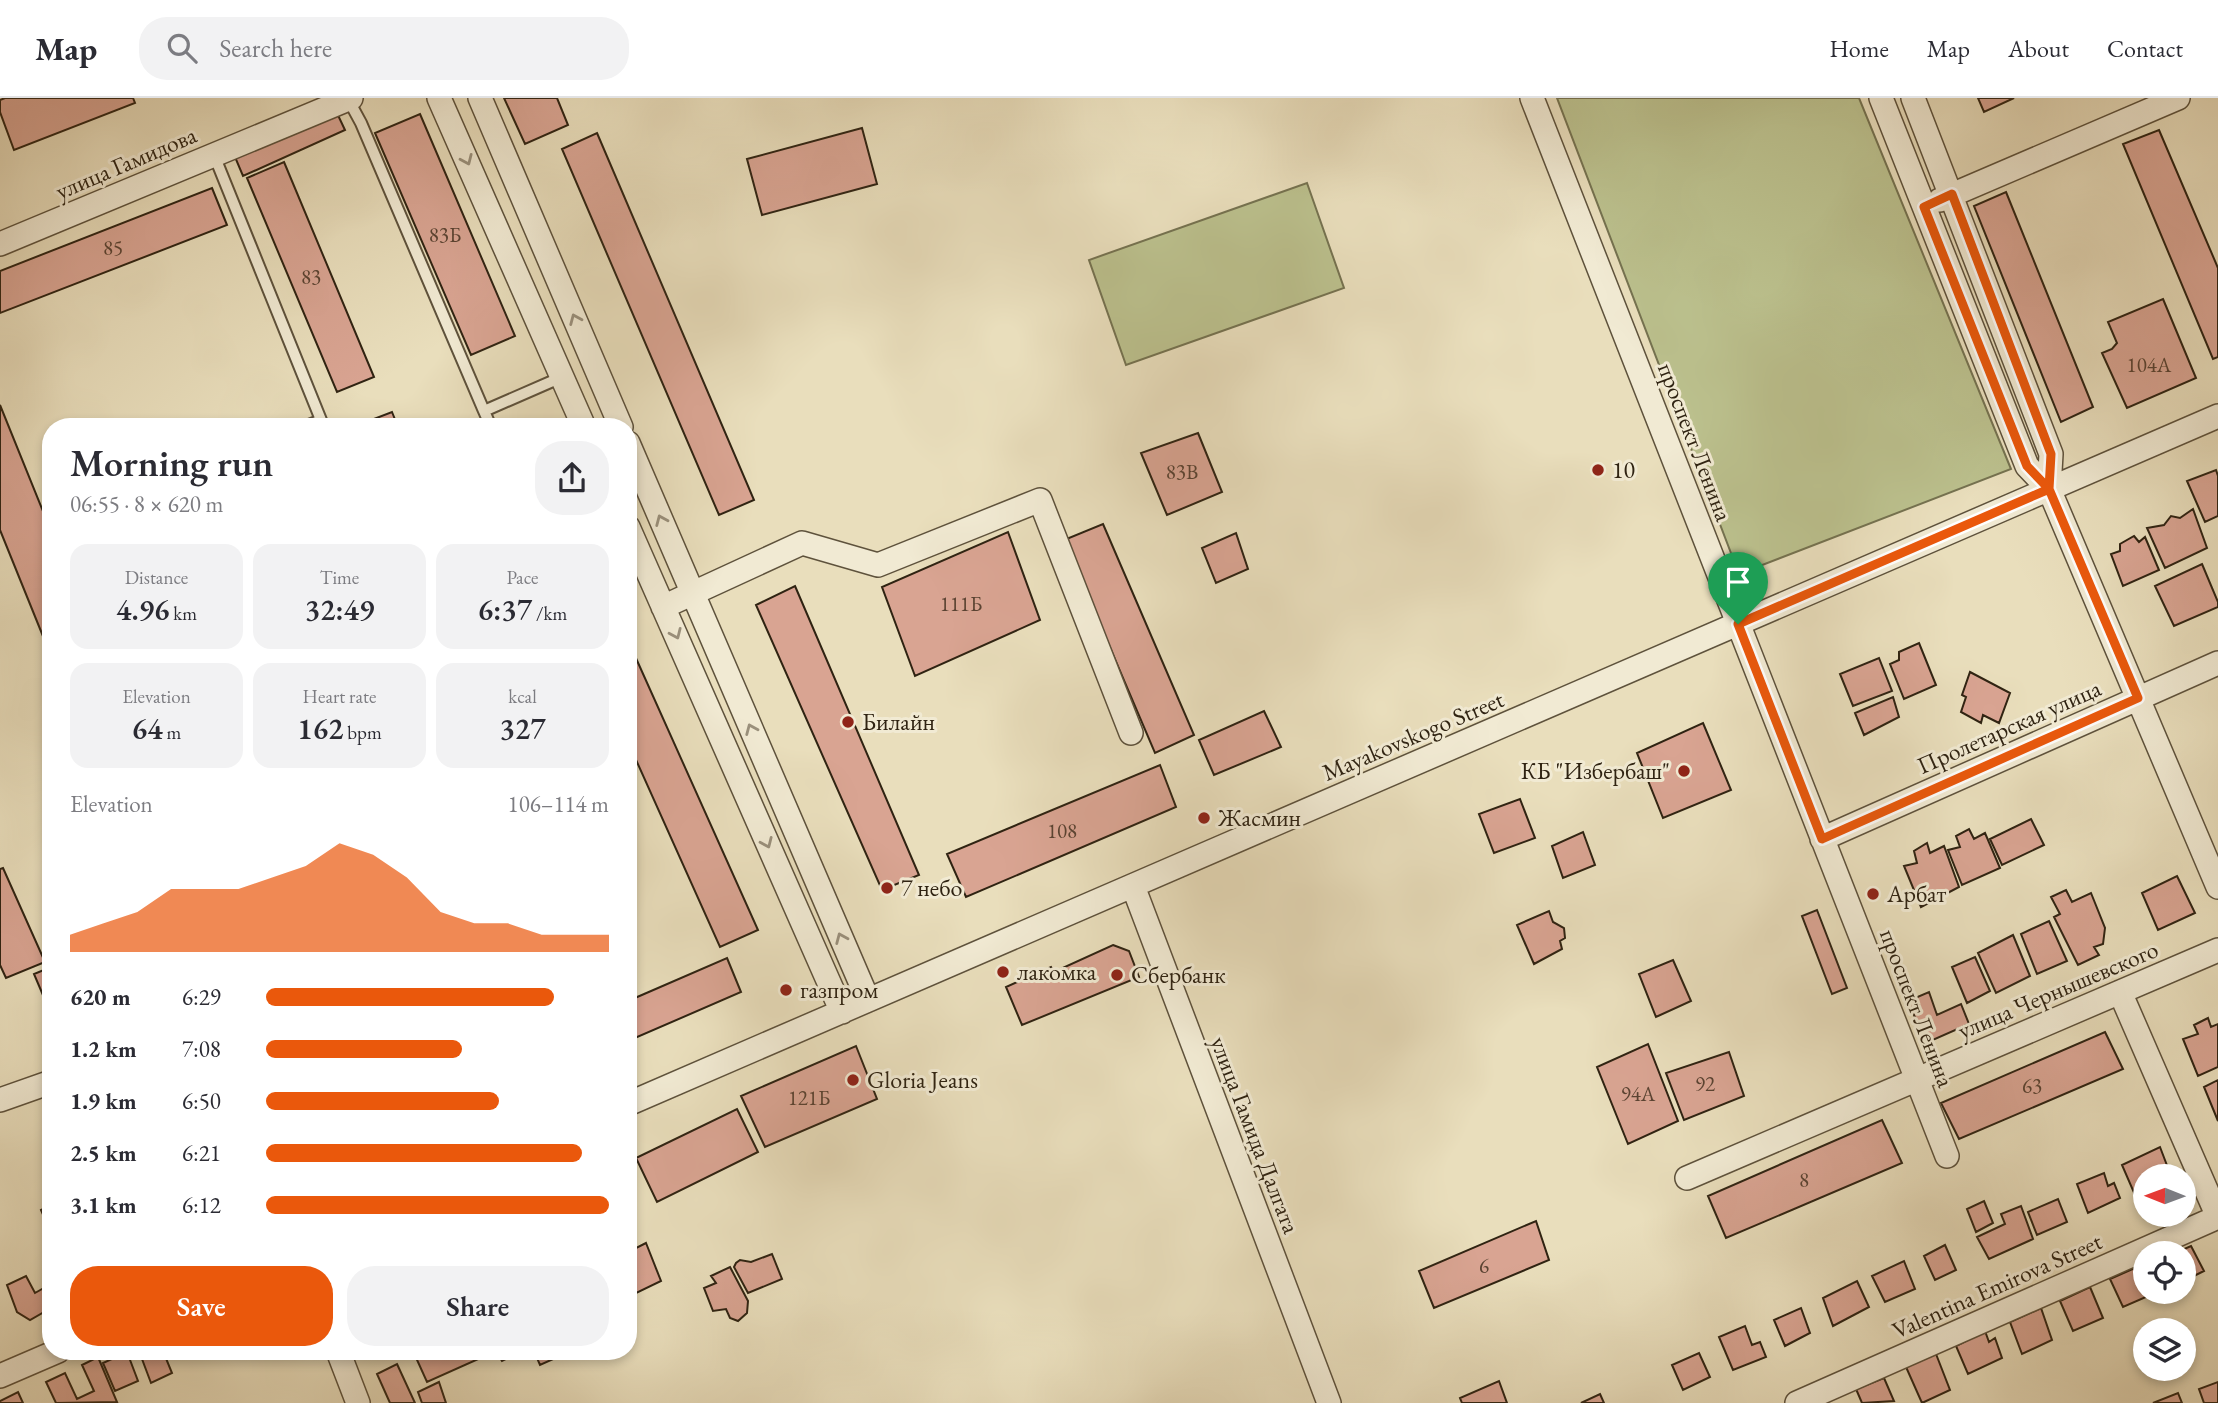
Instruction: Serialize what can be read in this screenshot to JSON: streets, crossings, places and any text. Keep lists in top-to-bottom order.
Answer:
{
  "streets": {
    "street": [
      "улица Гамидова",
      "проспект Ленина",
      "Пролетарская улица",
      "Mayakovskogo Street",
      "улица Чернышевского",
      "улица Гамида Далгата",
      "Valentina Emirova Street"
    ]
  },
  "crossings": [
    ["проспект Ленина", "Пролетарская улица"],
    ["проспект Ленина", "Mayakovskogo Street"],
    ["проспект Ленина", "улица Чернышевского"],
    ["Mayakovskogo Street", "улица Гамида Далгата"]
  ],
  "places": [
    "10",
    "Билайн",
    "КБ \"Избербаш\"",
    "Жасмин",
    "7 небо",
    "Арбат",
    "лакомка",
    "Сбербанк",
    "газпром",
    "Gloria Jeans"
  ],
  "house_numbers": [
    "83Б",
    "85",
    "83",
    "104А",
    "83В",
    "111Б",
    "108",
    "92",
    "63",
    "94А",
    "121Б",
    "8",
    "6"
  ],
  "north": "left",
  "page": {
    "header": "Map",
    "search": "Search here",
    "nav": [
      "Home",
      "Map",
      "About",
      "Contact"
    ],
    "heading": ["Morning run", "06:55 · 8 × 620 m"],
    "stats": [
      ["Distance", "4.96 km"],
      ["Time", "32:49"],
      ["Pace", "6:37 /km"],
      ["Elevation", "64 m"],
      ["Heart rate", "162 bpm"],
      ["kcal", "327"]
    ],
    "chart": ["Elevation", "106–114 m"],
    "list": [
      {
        "name": "620 m",
        "note": "6:29"
      },
      {
        "name": "1.2 km",
        "note": "7:08"
      },
      {
        "name": "1.9 km",
        "note": "6:50"
      },
      {
        "name": "2.5 km",
        "note": "6:21"
      },
      {
        "name": "3.1 km",
        "note": "6:12"
      }
    ],
    "buttons": ["Save", "Share"]
  }
}
